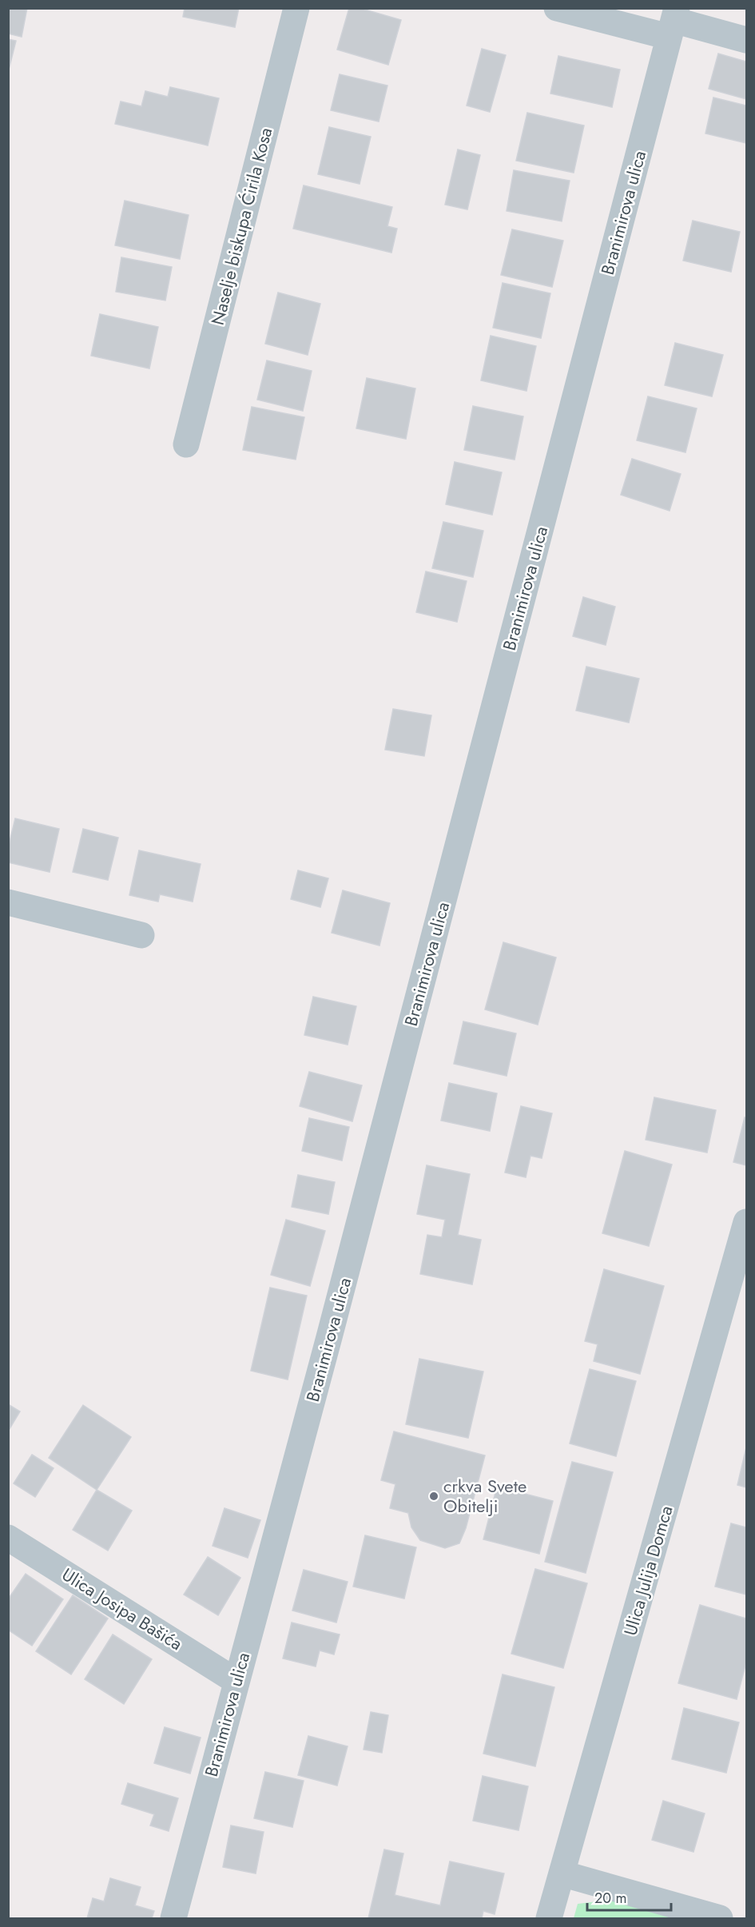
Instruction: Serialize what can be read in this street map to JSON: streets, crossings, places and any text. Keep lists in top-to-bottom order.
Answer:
{
  "streets": {
    "street": [
      "Branimirova ulica",
      "Naselje biskupa Ćirila Kosa",
      "Ulica Julija Domca",
      "Ulica Josipa Bašića"
    ]
  },
  "crossings": [
    ["Branimirova ulica", "Ulica Josipa Bašića"]
  ],
  "places": ["crkva Svete Obitelji"],
  "scale_bar": "20 m"
}
